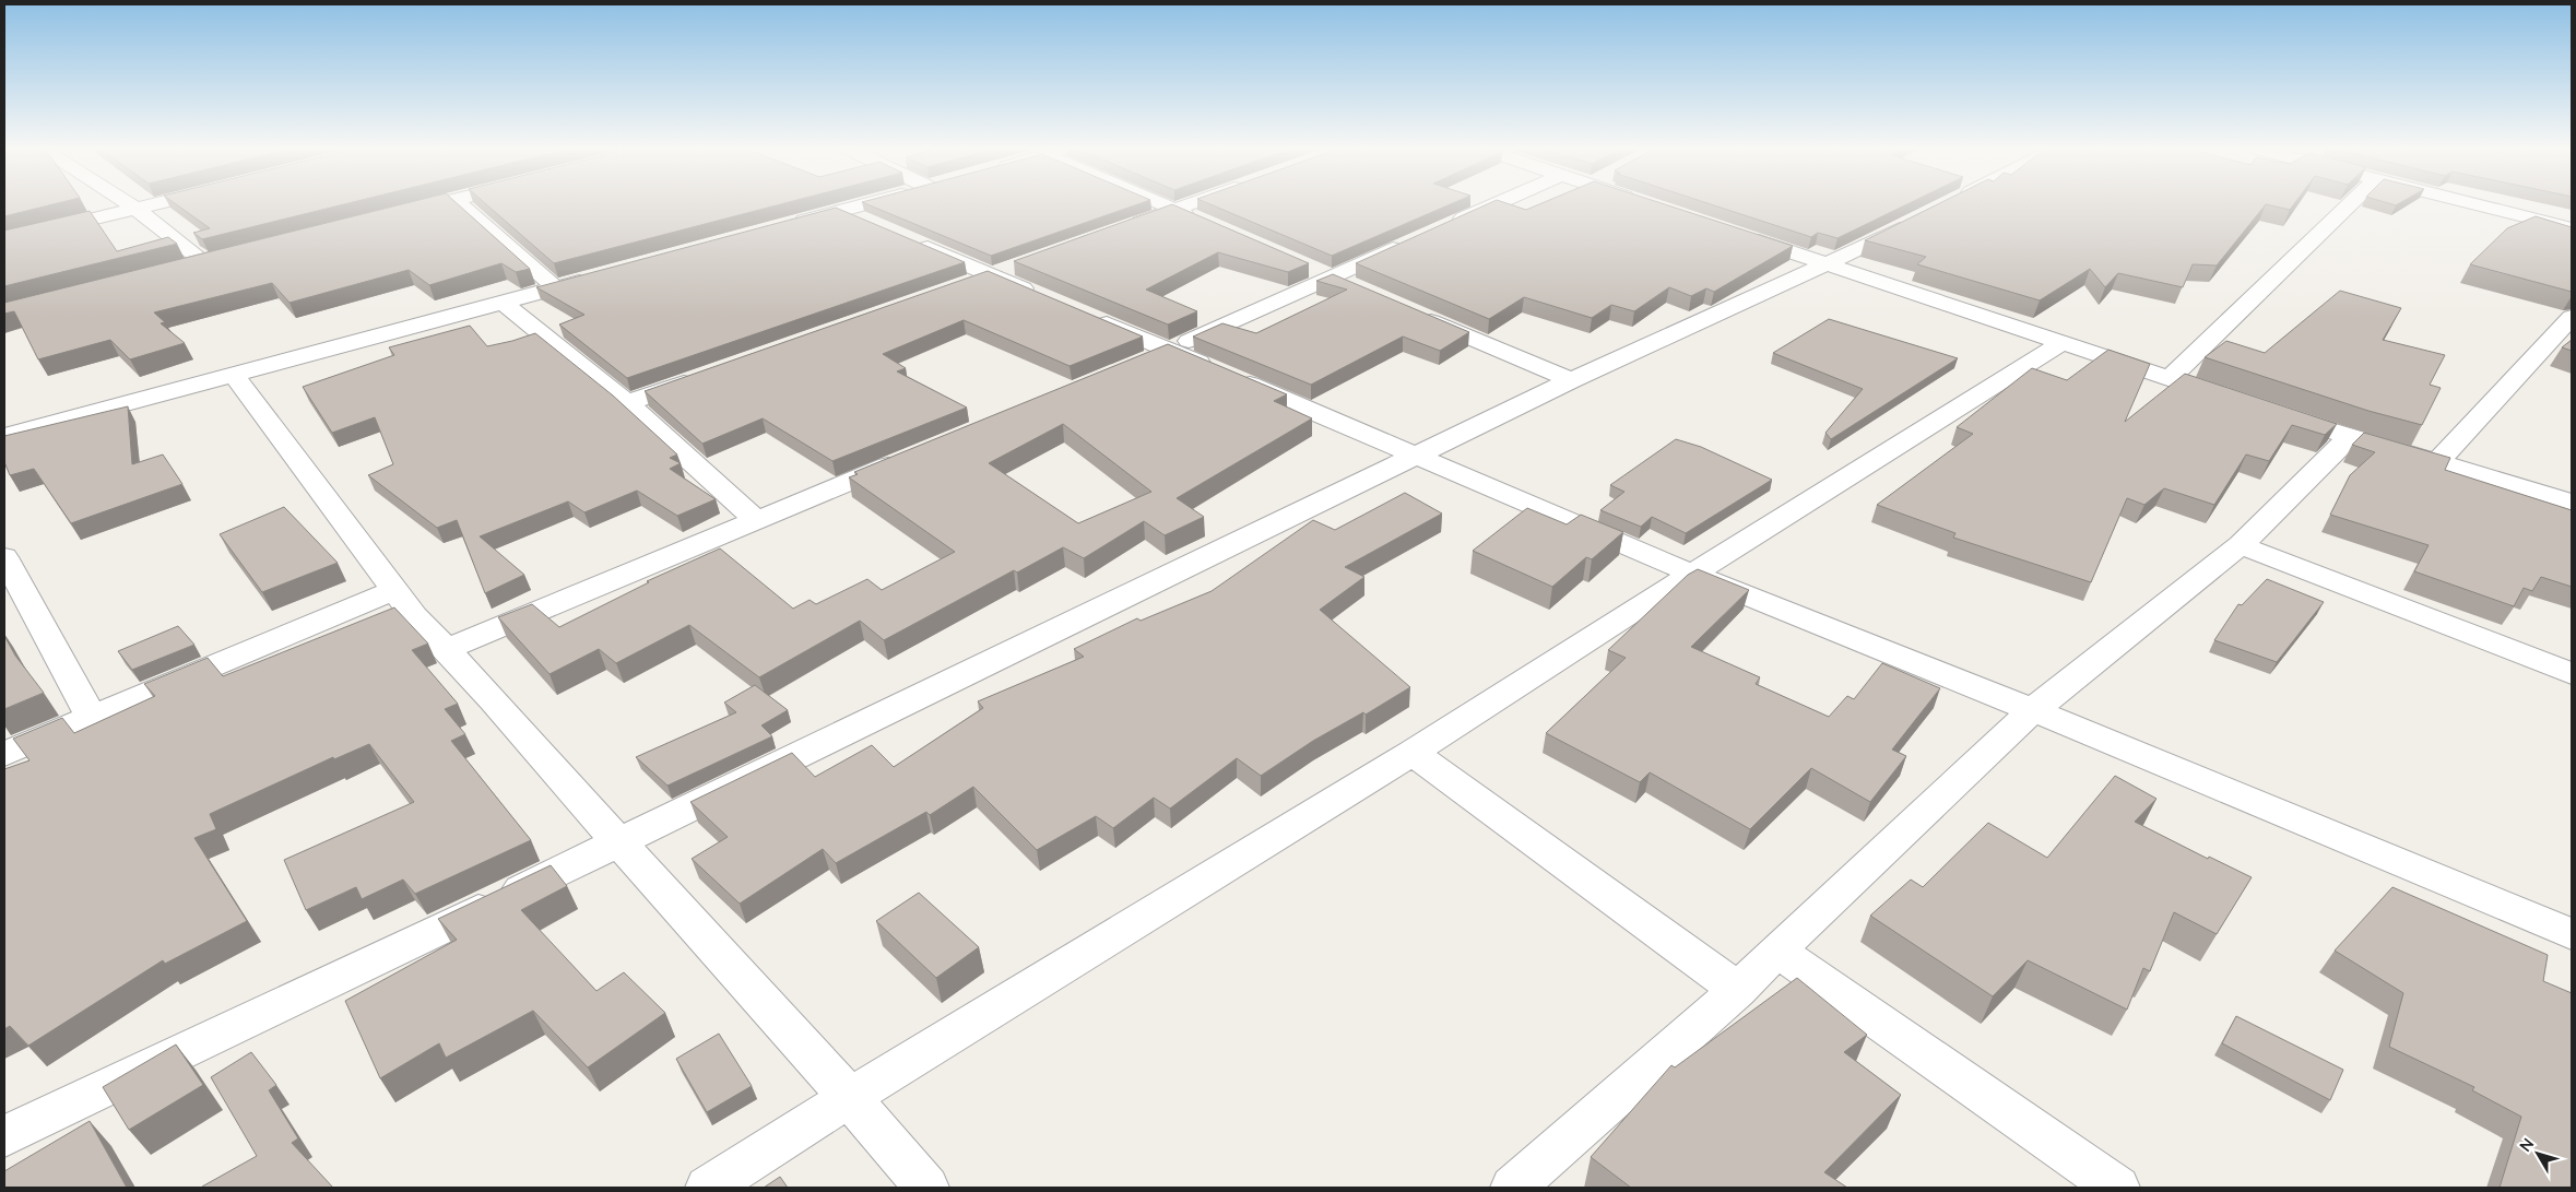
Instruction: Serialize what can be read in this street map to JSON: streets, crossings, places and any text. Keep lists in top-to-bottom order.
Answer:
{
  "north": "top left"
}
